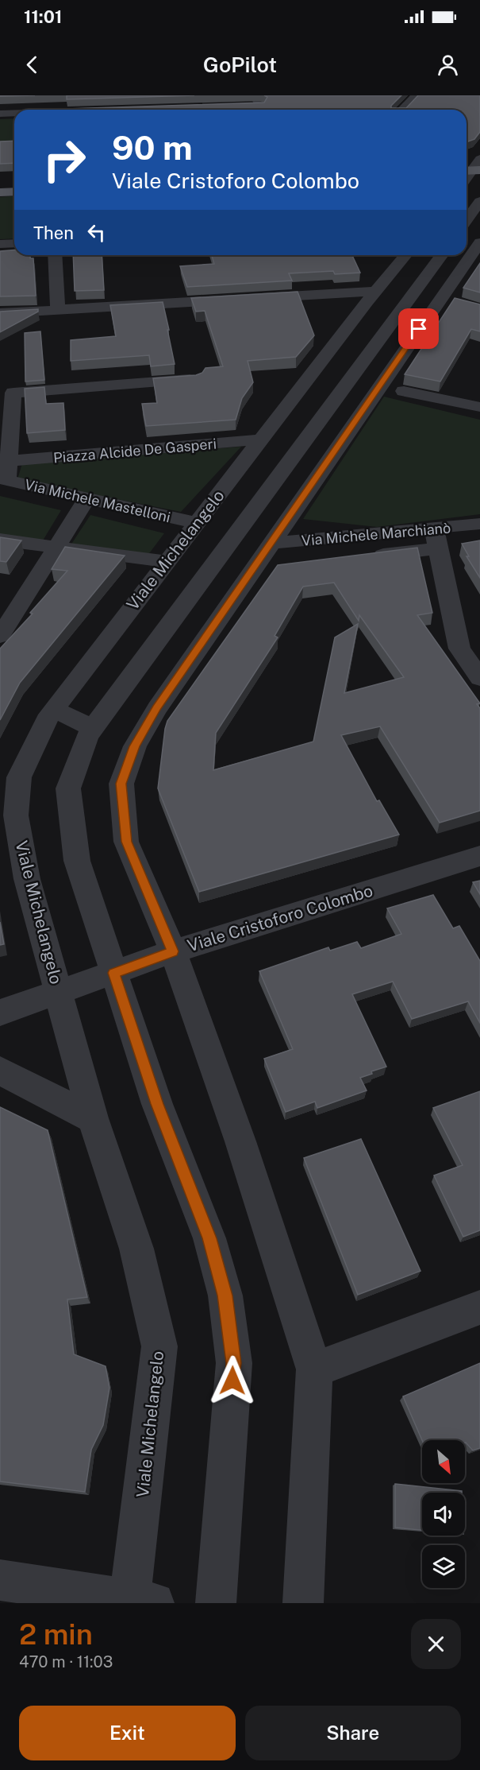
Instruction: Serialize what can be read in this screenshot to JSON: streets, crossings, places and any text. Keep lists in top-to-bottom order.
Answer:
{
  "streets": {
    "street": [
      "Piazza Alcide De Gasperi",
      "Via Michele Mastelloni",
      "Via Michele Marchianò",
      "Viale Michelangelo",
      "Viale Cristoforo Colombo"
    ]
  },
  "crossings": [
    ["Piazza Alcide De Gasperi", "Via Michele Mastelloni"],
    ["Piazza Alcide De Gasperi", "Viale Michelangelo"],
    ["Via Michele Mastelloni", "Viale Michelangelo"],
    ["Viale Michelangelo", "Viale Cristoforo Colombo"]
  ],
  "north": "bottom right",
  "page": {
    "status": "11:01",
    "header": "GoPilot",
    "turn": ["90 m", "Viale Cristoforo Colombo"],
    "then": "Then",
    "heading": ["2 min", "470 m · 11:03"],
    "buttons": ["Exit", "Share"]
  }
}
